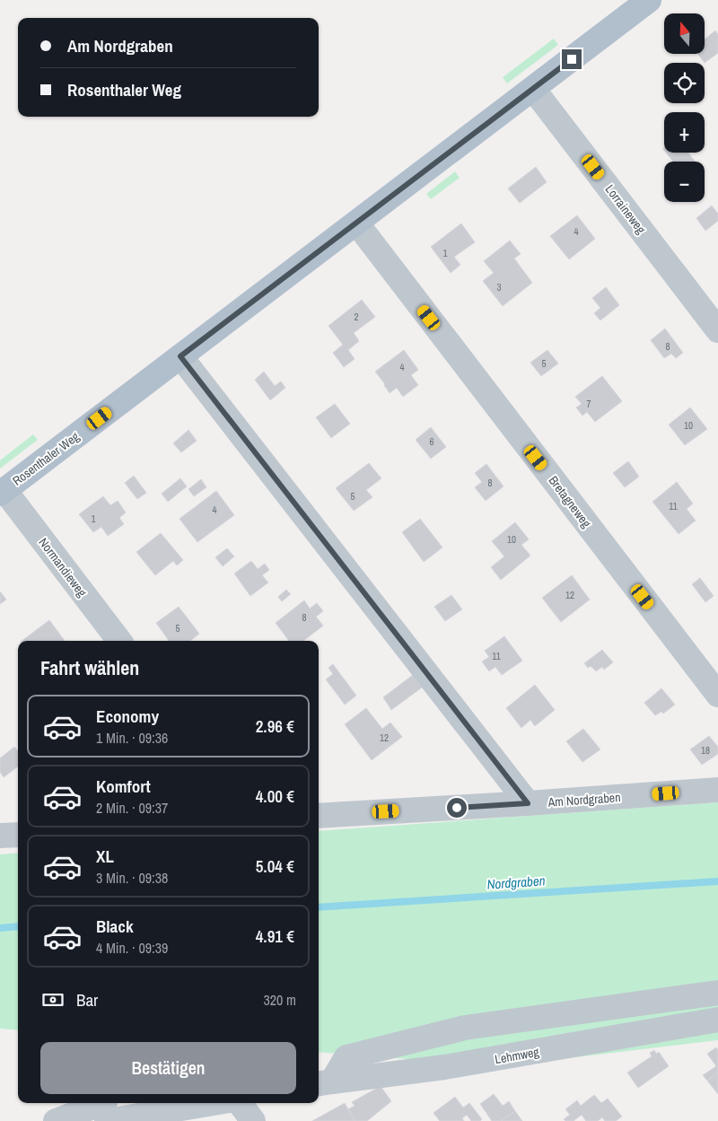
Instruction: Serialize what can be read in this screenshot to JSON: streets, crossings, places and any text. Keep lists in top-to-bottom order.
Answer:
{
  "streets": {
    "main road": ["Rosenthaler Weg"],
    "lane": [
      "Lorraineweg",
      "Bretagneweg",
      "Normandieweg",
      "Am Nordgraben",
      "Lehmweg"
    ]
  },
  "crossings": [
    ["Lorraineweg", "Rosenthaler Weg"],
    ["Rosenthaler Weg", "Bretagneweg"],
    ["Rosenthaler Weg", "Normandieweg"]
  ],
  "water": ["Nordgraben"],
  "house_numbers": [
    "4",
    "1",
    "3",
    "2",
    "8",
    "5",
    "4",
    "7",
    "10",
    "6",
    "8",
    "5",
    "11",
    "4",
    "1",
    "10",
    "12",
    "8",
    "5",
    "11",
    "12",
    "18"
  ],
  "north": "top",
  "page": {
    "map_buttons": ["+", "−"],
    "banner": ["Am Nordgraben", "Rosenthaler Weg"],
    "heading": "Fahrt wählen",
    "list": [
      {
        "name": "Economy",
        "note": "1 Min. · 09:36",
        "value": "2.96 €"
      },
      {
        "name": "Komfort",
        "note": "2 Min. · 09:37",
        "value": "4.00 €"
      },
      {
        "name": "XL",
        "note": "3 Min. · 09:38",
        "value": "5.04 €"
      },
      {
        "name": "Black",
        "note": "4 Min. · 09:39",
        "value": "4.91 €"
      }
    ],
    "pay": ["Bar", "320 m"],
    "buttons": "Bestätigen"
  }
}
